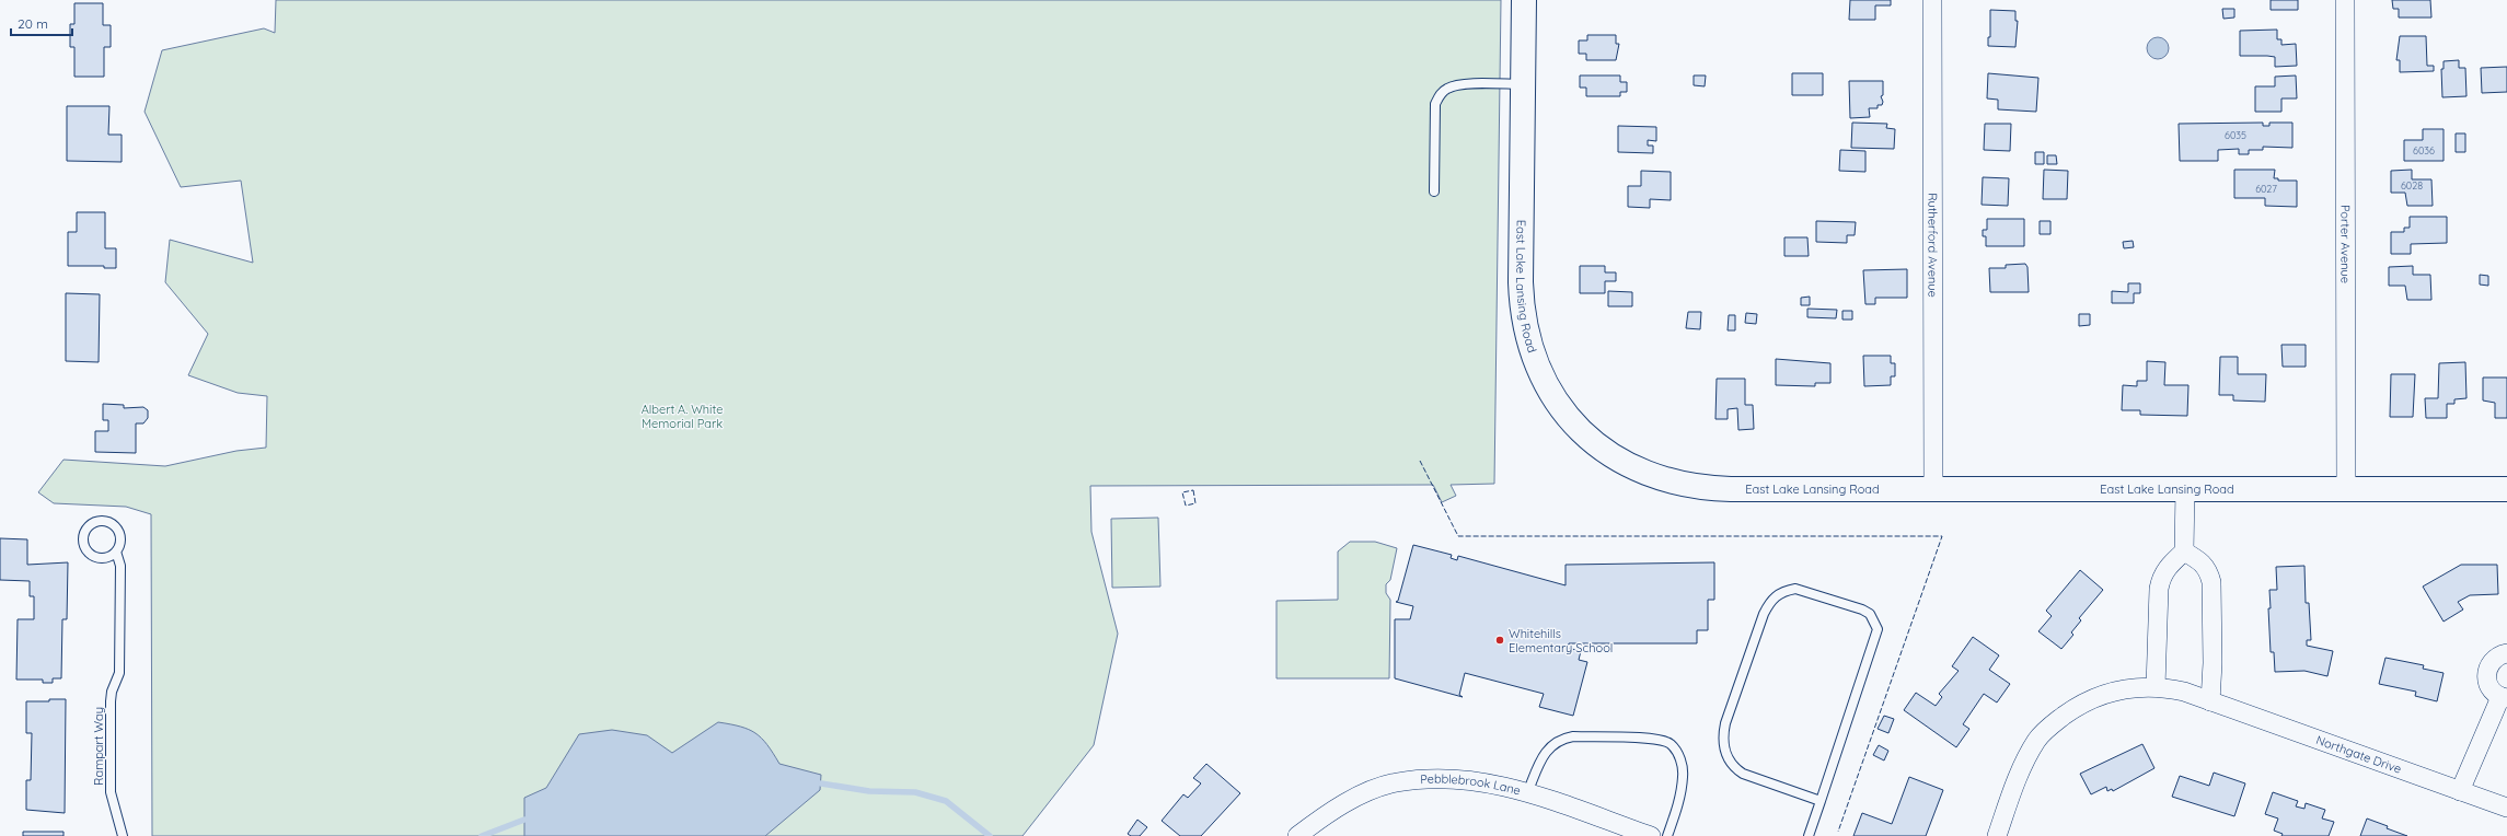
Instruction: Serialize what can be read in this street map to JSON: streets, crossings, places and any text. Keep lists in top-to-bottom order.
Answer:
{
  "streets": {
    "main road": ["East Lake Lansing Road"],
    "street": [
      "Porter Avenue",
      "Rutherford Avenue",
      "Northgate Drive",
      "Pebblebrook Lane"
    ],
    "lane": ["Rampart Way"]
  },
  "crossings": [
    ["Porter Avenue", "East Lake Lansing Road"],
    ["Rutherford Avenue", "East Lake Lansing Road"]
  ],
  "parks": ["Albert A. White Memorial Park"],
  "places": ["Whitehills Elementary School"],
  "house_numbers": [
    "6035",
    "6036",
    "6028",
    "6027"
  ],
  "scale_bar": "20 m"
}
